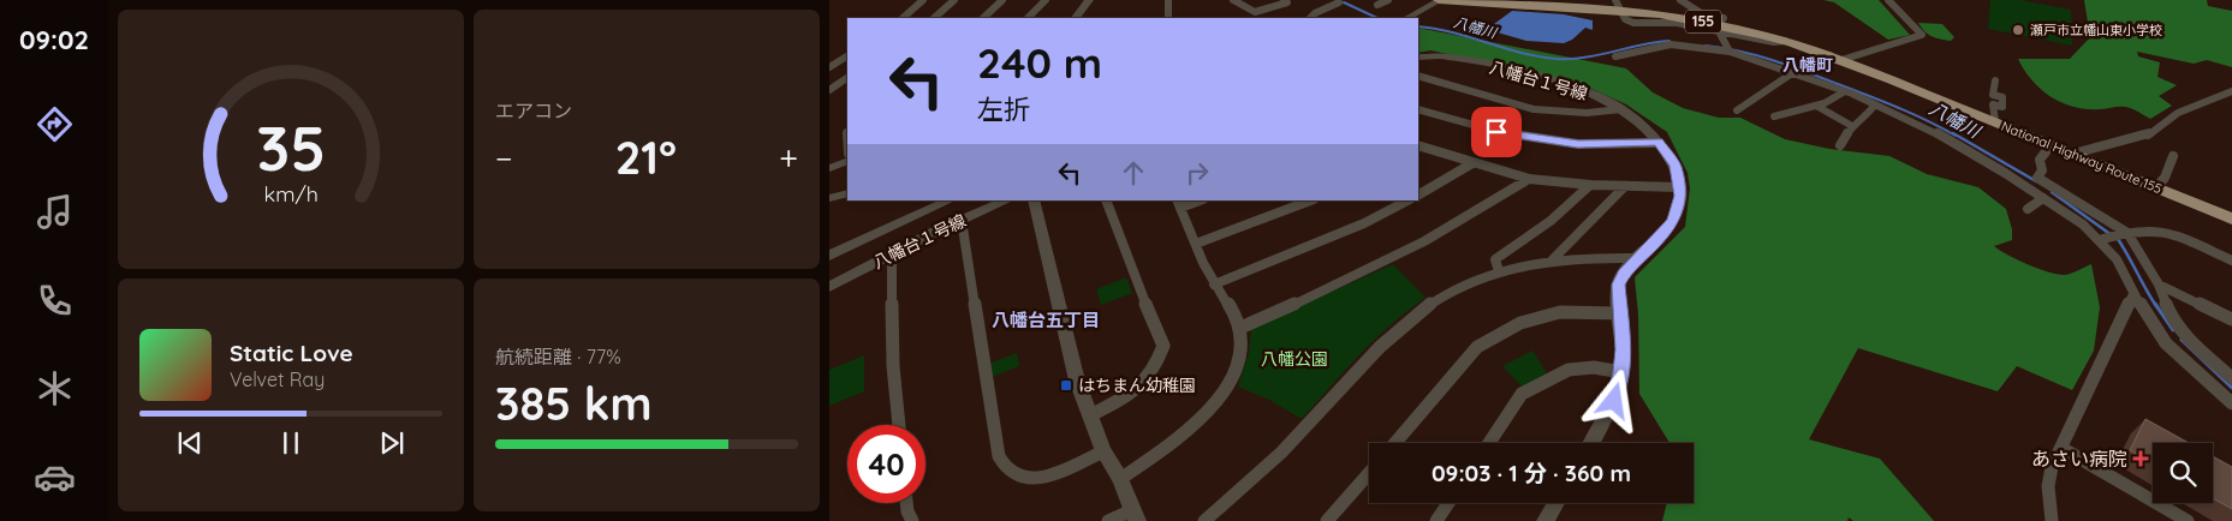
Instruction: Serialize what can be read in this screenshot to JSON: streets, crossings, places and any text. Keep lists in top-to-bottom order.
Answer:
{
  "streets": {
    "highway": ["155", "National Highway Route 155"],
    "street": ["八幡台１号線"]
  },
  "districts": ["八幡町", "八幡台五丁目"],
  "water": ["八幡川"],
  "parks": ["八幡公園"],
  "places": {
    "other": ["瀬戸市立幡山東小学校"],
    "transit": ["はちまん幼稚園"],
    "health": ["あさい病院"]
  },
  "page": {
    "tabs": "09:02",
    "tile": [
      "エアコン",
      ["航続距離 · 77%", "385 km"]
    ],
    "turn": ["240 m", "左折"],
    "heat": ["−", "21°", "+"],
    "song": ["Static Love", "Velvet Ray"],
    "limit": "40",
    "trip": "09:03 · 1 分 · 360 m",
    "gauge": ["35", "km/h"]
  }
}
